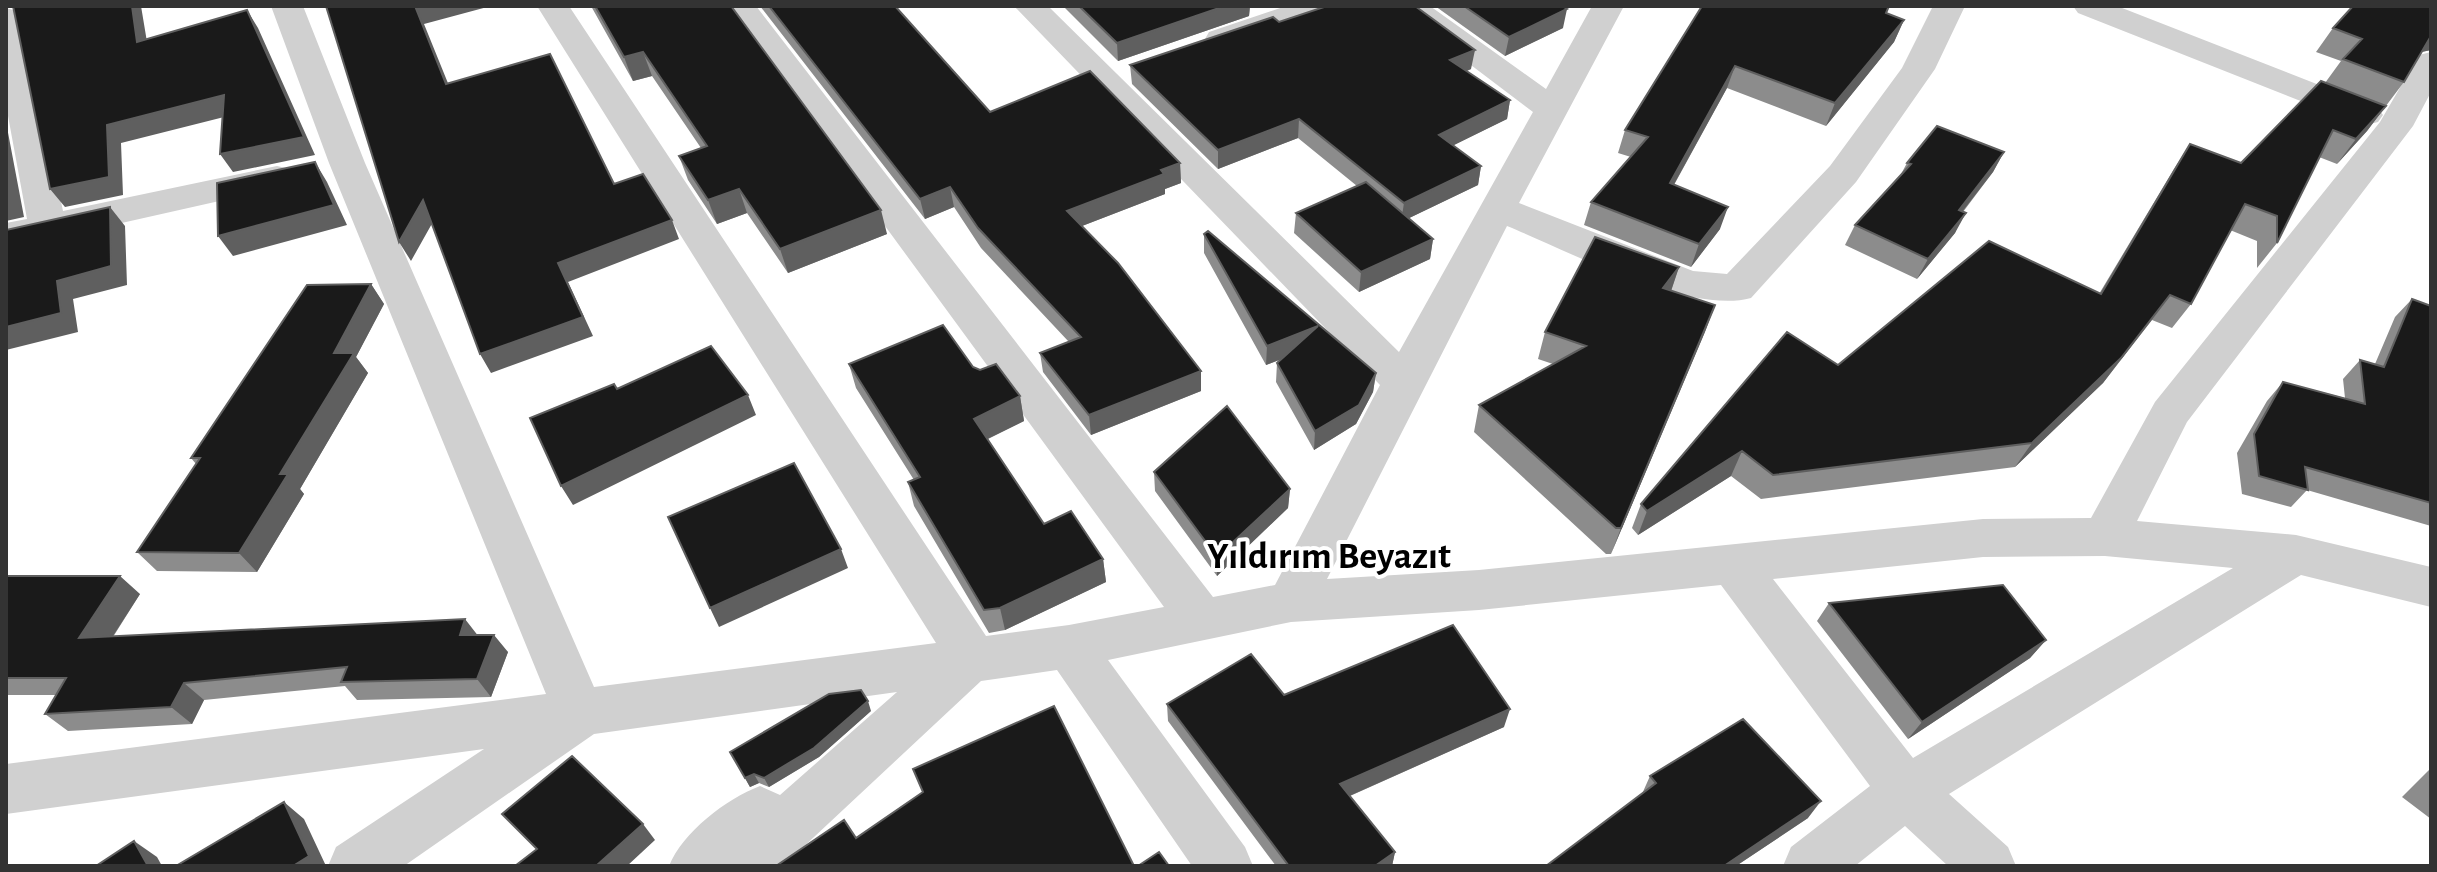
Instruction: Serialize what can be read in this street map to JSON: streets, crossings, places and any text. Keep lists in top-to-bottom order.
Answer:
{
  "districts": ["Yıldırım Beyazıt"]
}
